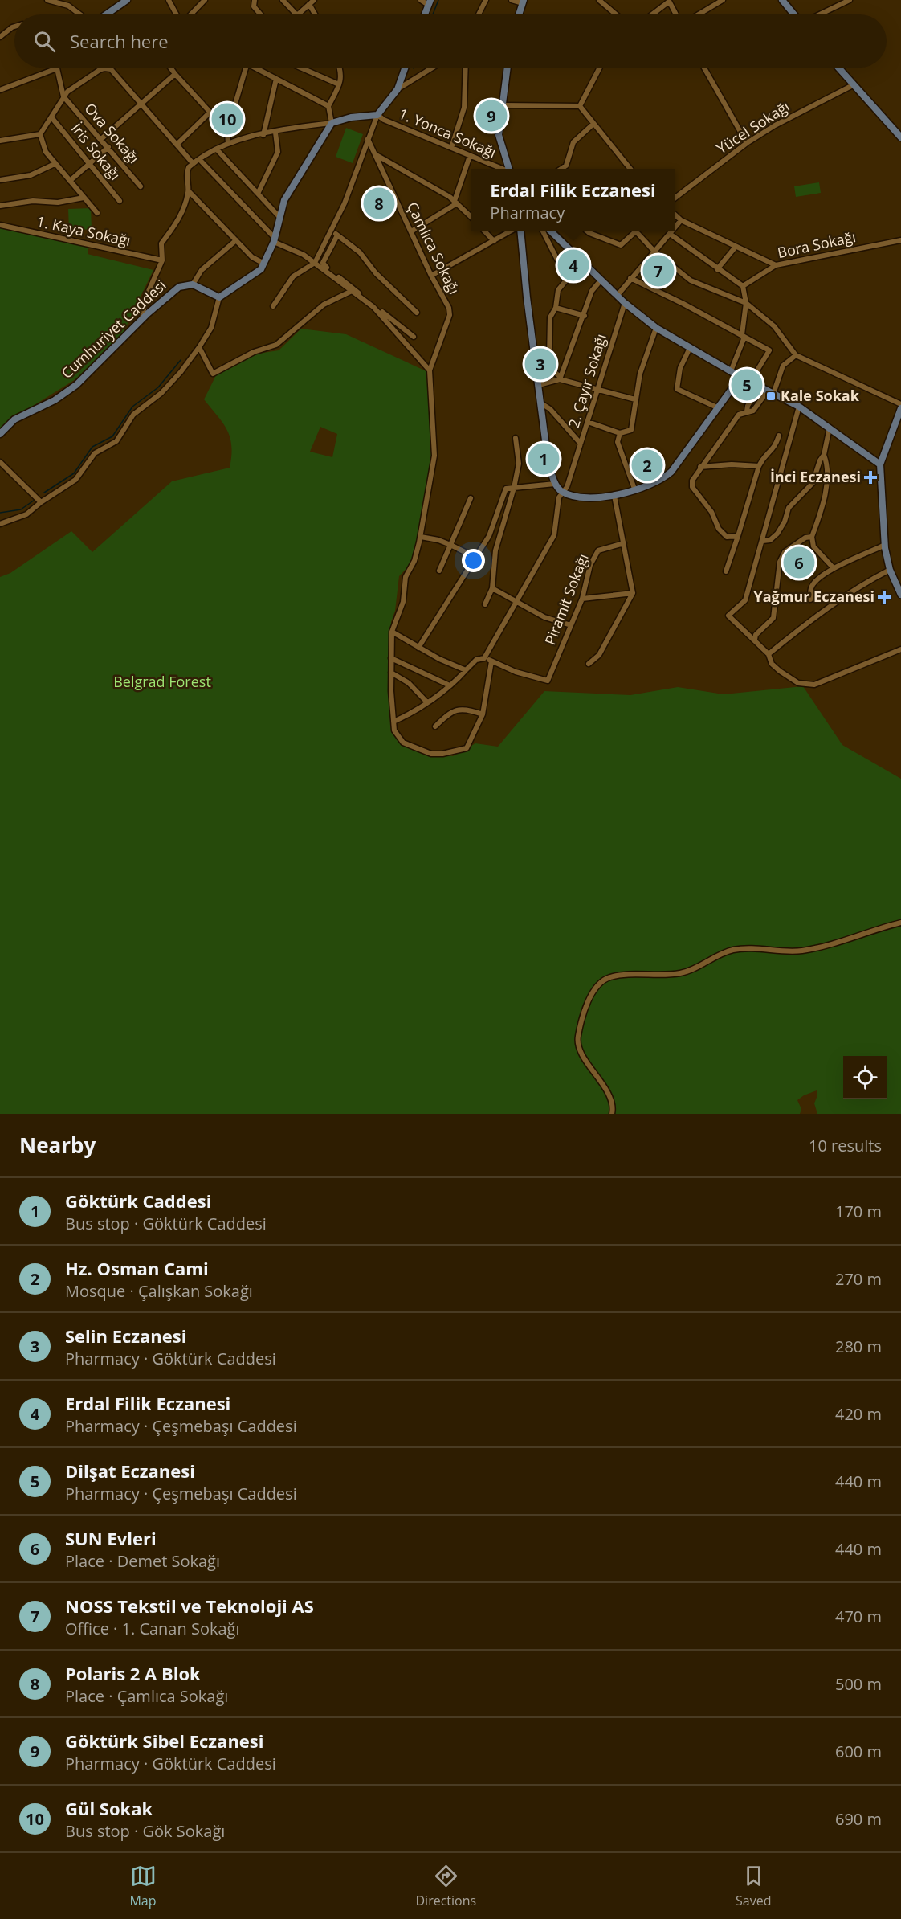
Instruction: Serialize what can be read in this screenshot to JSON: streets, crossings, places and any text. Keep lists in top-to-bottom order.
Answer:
{
  "streets": {
    "main road": ["Cumhuriyet Caddesi"],
    "street": [
      "Yücel Sokağı",
      "Ova Sokağı",
      "1. Yonca Sokağı",
      "İris Sokağı",
      "1. Kaya Sokağı",
      "Bora Sokağı",
      "Çamlıca Sokağı",
      "2. Çayır Sokağı",
      "Piramit Sokağı"
    ]
  },
  "parks": ["Belgrad Forest"],
  "places": {
    "transit": ["Kale Sokak"],
    "health": ["İnci Eczanesi", "Yağmur Eczanesi"]
  },
  "page": {
    "search": "Search here",
    "pins": [
      "9",
      "10",
      "8",
      "4",
      "7",
      "3",
      "5",
      "1",
      "2",
      "6"
    ],
    "popup": ["Erdal Filik Eczanesi", "Pharmacy"],
    "heading": ["Nearby", "10 results"],
    "list": [
      {
        "mark": "1",
        "name": "Göktürk Caddesi",
        "note": "Bus stop · Göktürk Caddesi",
        "value": "170 m"
      },
      {
        "mark": "2",
        "name": "Hz. Osman Cami",
        "note": "Mosque · Çalışkan Sokağı",
        "value": "270 m"
      },
      {
        "mark": "3",
        "name": "Selin Eczanesi",
        "note": "Pharmacy · Göktürk Caddesi",
        "value": "280 m"
      },
      {
        "mark": "4",
        "name": "Erdal Filik Eczanesi",
        "note": "Pharmacy · Çeşmebaşı Caddesi",
        "value": "420 m"
      },
      {
        "mark": "5",
        "name": "Dilşat Eczanesi",
        "note": "Pharmacy · Çeşmebaşı Caddesi",
        "value": "440 m"
      },
      {
        "mark": "6",
        "name": "SUN Evleri",
        "note": "Place · Demet Sokağı",
        "value": "440 m"
      },
      {
        "mark": "7",
        "name": "NOSS Tekstil ve Teknoloji AS",
        "note": "Office · 1. Canan Sokağı",
        "value": "470 m"
      },
      {
        "mark": "8",
        "name": "Polaris 2 A Blok",
        "note": "Place · Çamlıca Sokağı",
        "value": "500 m"
      },
      {
        "mark": "9",
        "name": "Göktürk Sibel Eczanesi",
        "note": "Pharmacy · Göktürk Caddesi",
        "value": "600 m"
      },
      {
        "mark": "10",
        "name": "Gül Sokak",
        "note": "Bus stop · Gök Sokağı",
        "value": "690 m"
      }
    ],
    "nav": ["Map", "Directions", "Saved"]
  }
}
